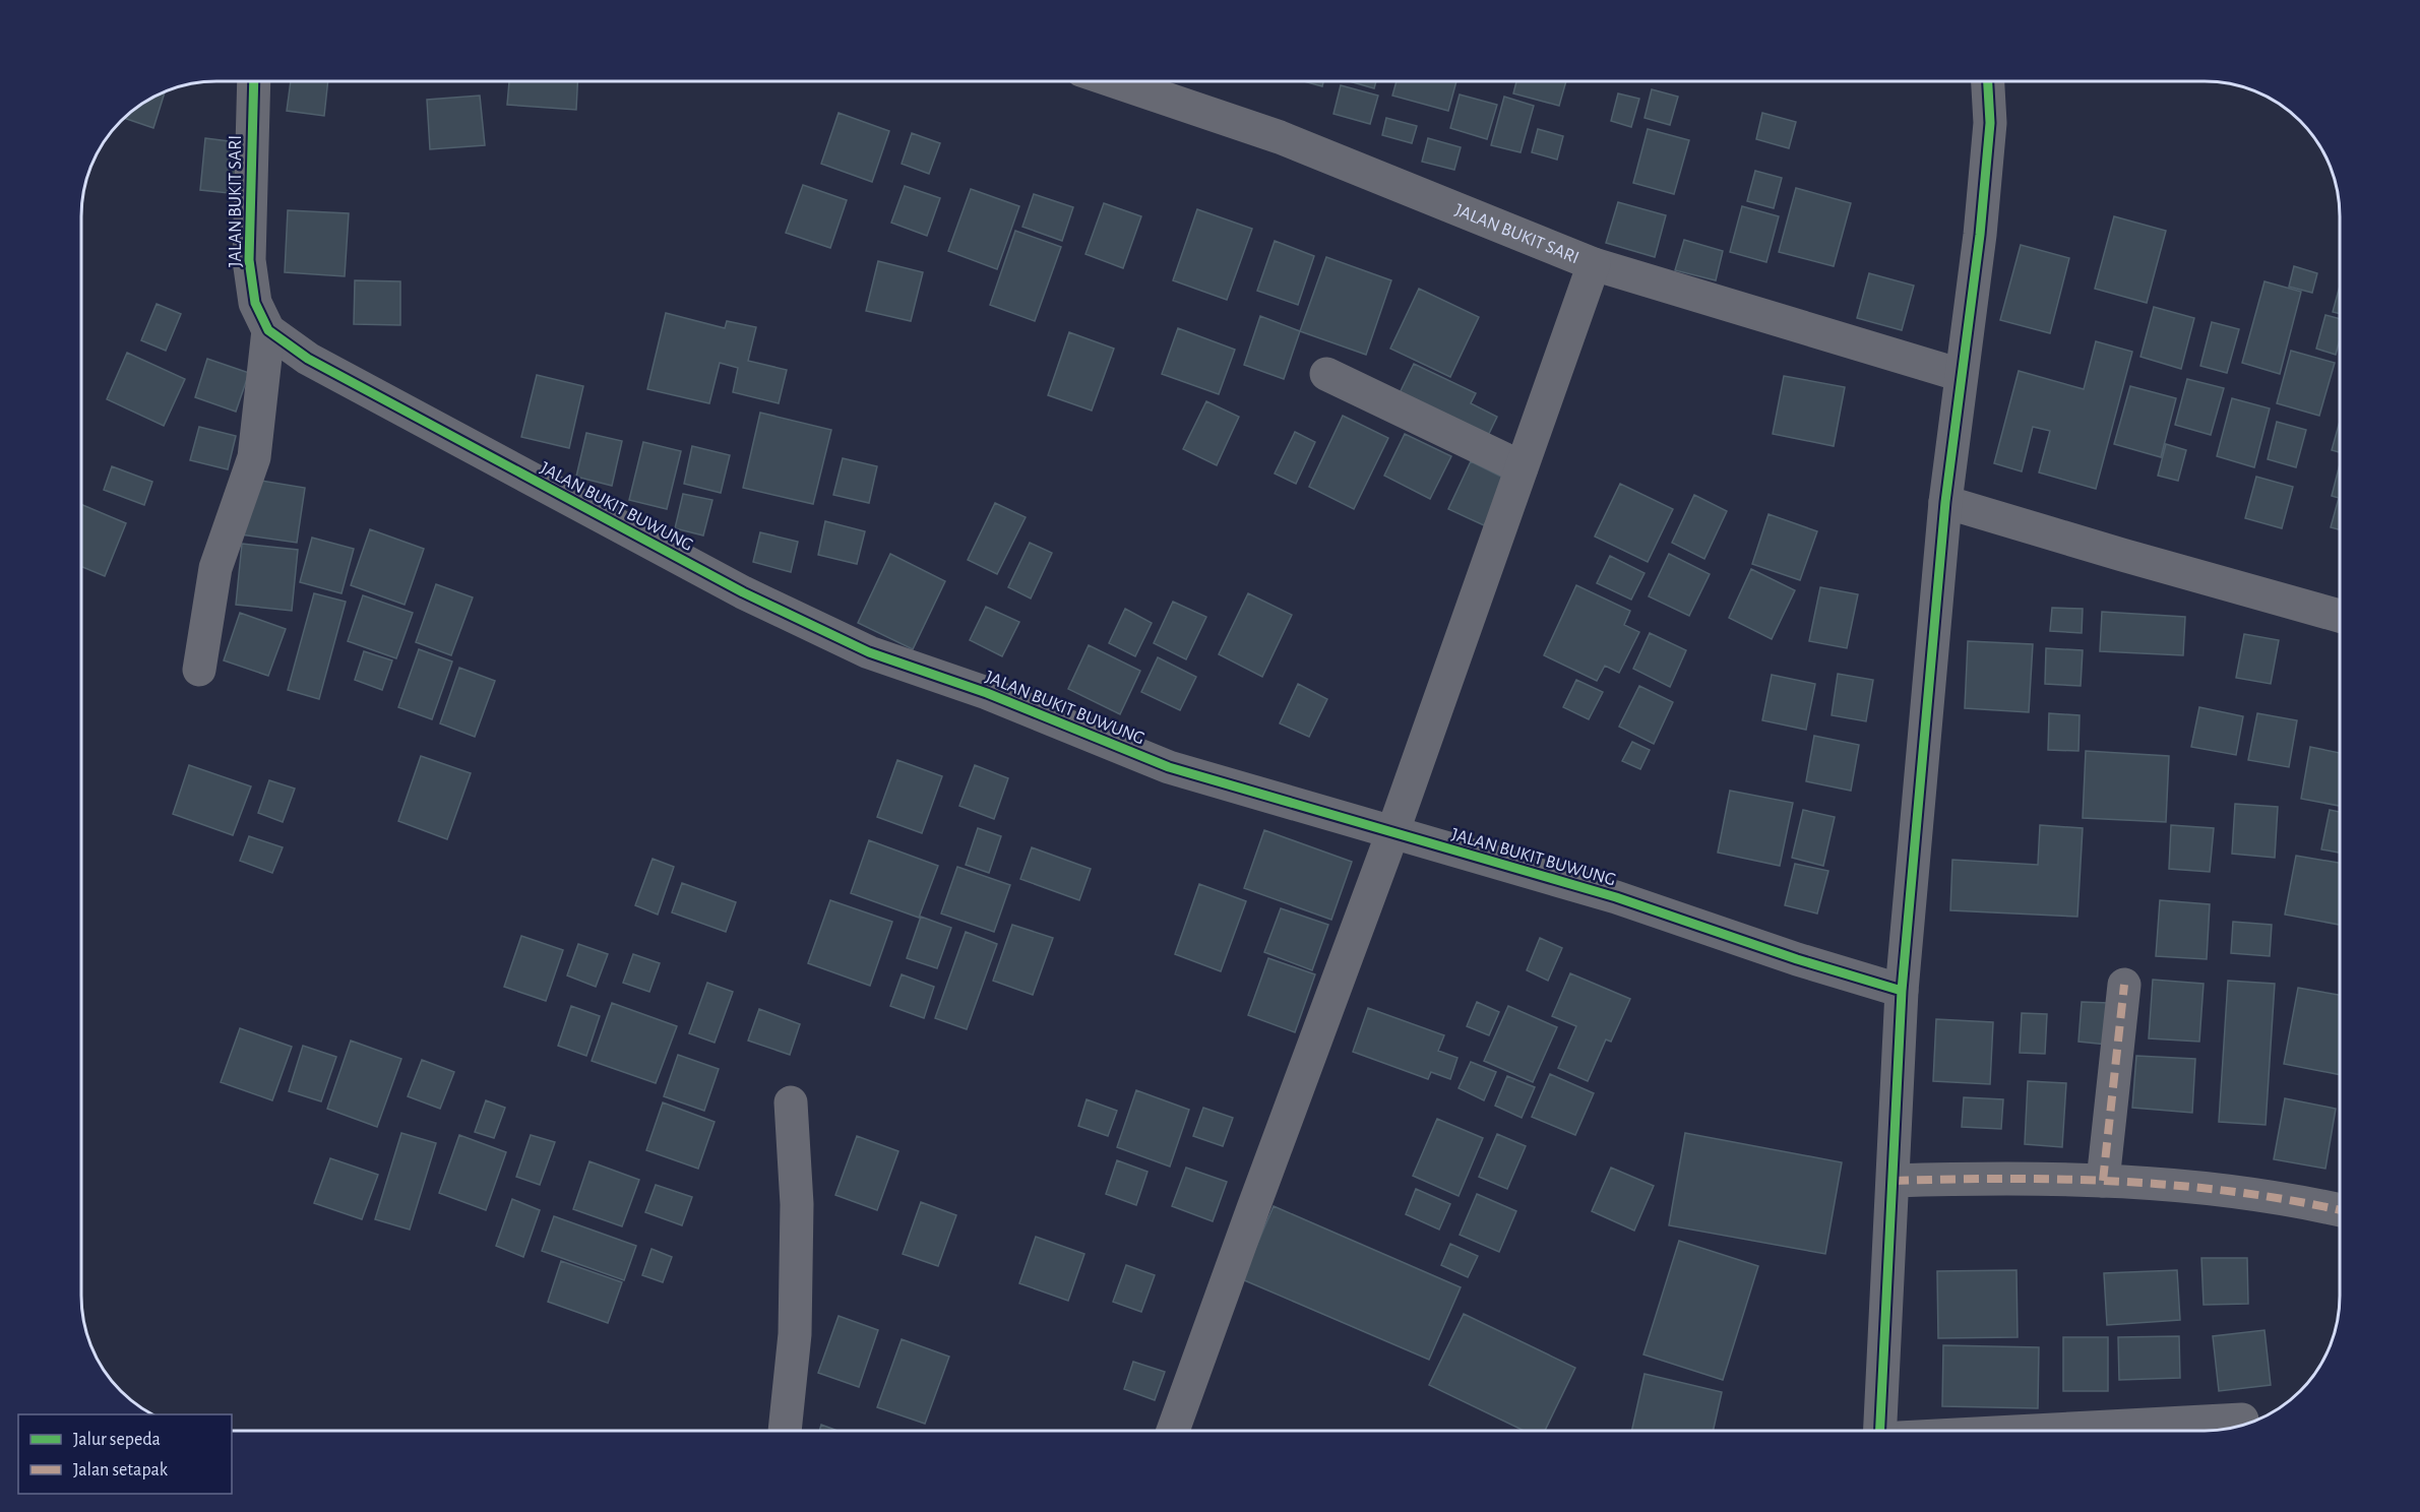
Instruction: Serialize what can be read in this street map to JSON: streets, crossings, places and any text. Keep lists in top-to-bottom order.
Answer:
{
  "streets": {
    "street": ["JALAN BUKIT SARI", "JALAN BUKIT BUWUNG"]
  },
  "crossings": [
    ["JALAN BUKIT SARI", "JALAN BUKIT BUWUNG"]
  ],
  "legend": ["Jalur sepeda", "Jalan setapak"]
}
